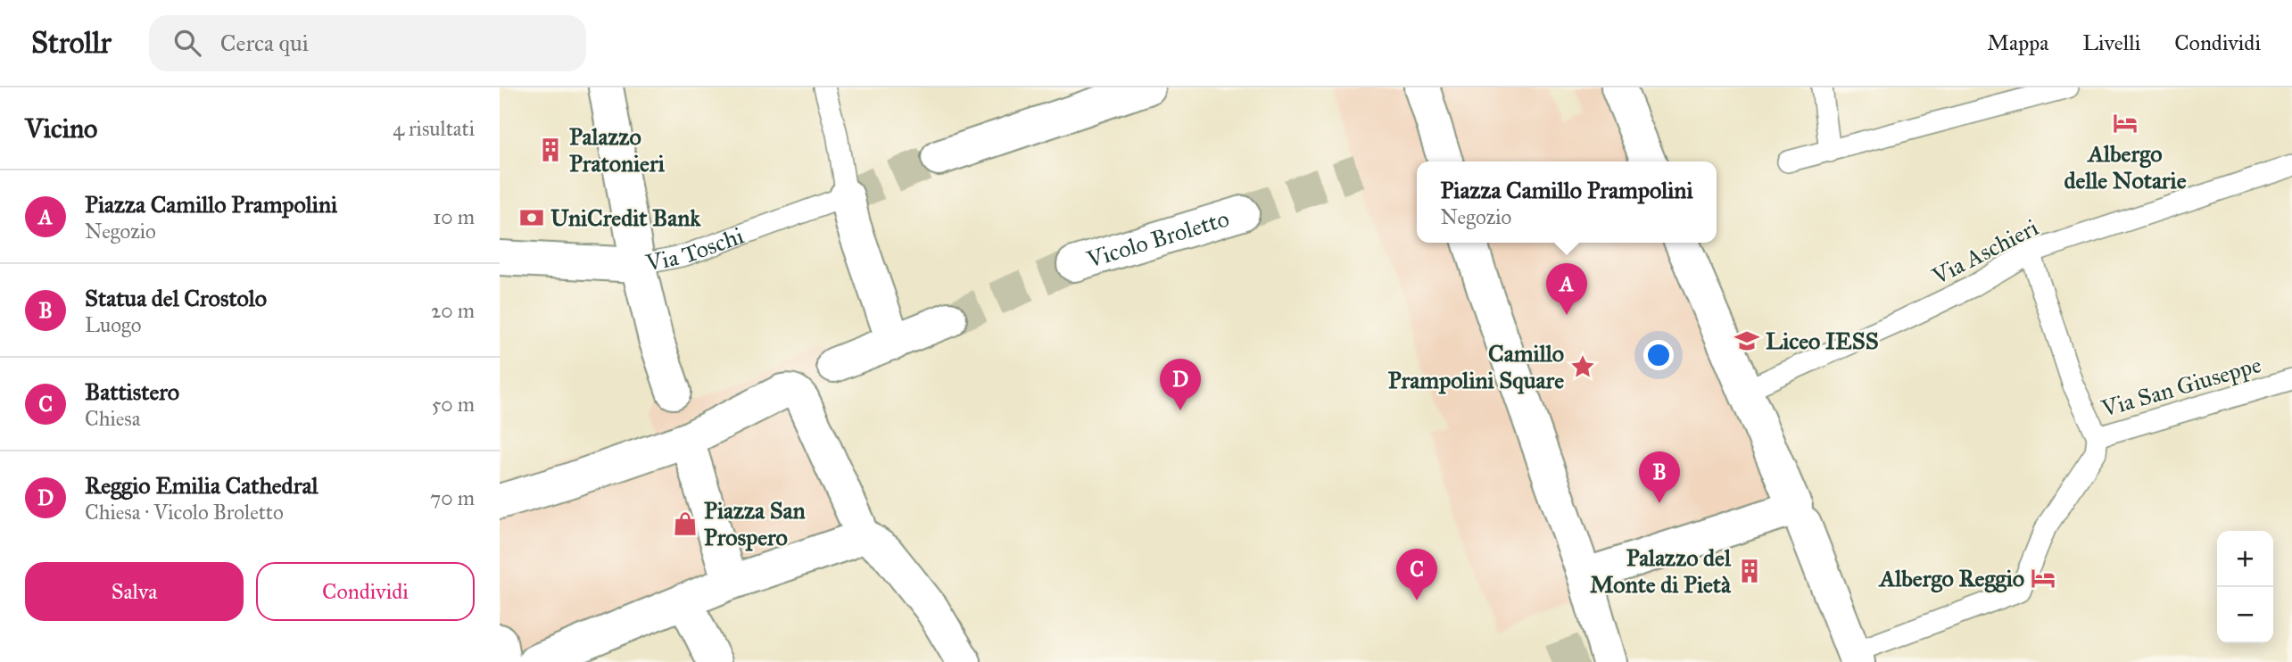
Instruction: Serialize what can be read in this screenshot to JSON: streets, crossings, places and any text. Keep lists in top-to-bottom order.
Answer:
{
  "streets": {
    "street": ["Vicolo Broletto", "Via Toschi"],
    "lane": ["Via Aschieri", "Via San Giuseppe"]
  },
  "places": {
    "hotel": ["Albergo delle Notarie", "Albergo Reggio"],
    "building": ["Palazzo Pratonieri", "Palazzo del Monte di Pietà"],
    "bank": ["UniCredit Bank"],
    "school or university": ["Liceo IESS"],
    "place": ["Camillo Prampolini Square"],
    "shop": ["Piazza San Prospero"]
  },
  "page": {
    "header": "Strollr",
    "search": "Cerca qui",
    "nav": ["Mappa", "Livelli", "Condividi"],
    "heading": ["Vicino", "4 risultati"],
    "popup": ["Piazza Camillo Prampolini", "Negozio"],
    "list": [
      {
        "mark": "A",
        "name": "Piazza Camillo Prampolini",
        "note": "Negozio",
        "value": "10 m"
      },
      {
        "mark": "B",
        "name": "Statua del Crostolo",
        "note": "Luogo",
        "value": "20 m"
      },
      {
        "mark": "C",
        "name": "Battistero",
        "note": "Chiesa",
        "value": "50 m"
      },
      {
        "mark": "D",
        "name": "Reggio Emilia Cathedral",
        "note": "Chiesa · Vicolo Broletto",
        "value": "70 m"
      }
    ],
    "pins": [
      "A",
      "D",
      "B",
      "C"
    ],
    "map_buttons": ["+", "−"],
    "buttons": ["Salva", "Condividi"]
  }
}
